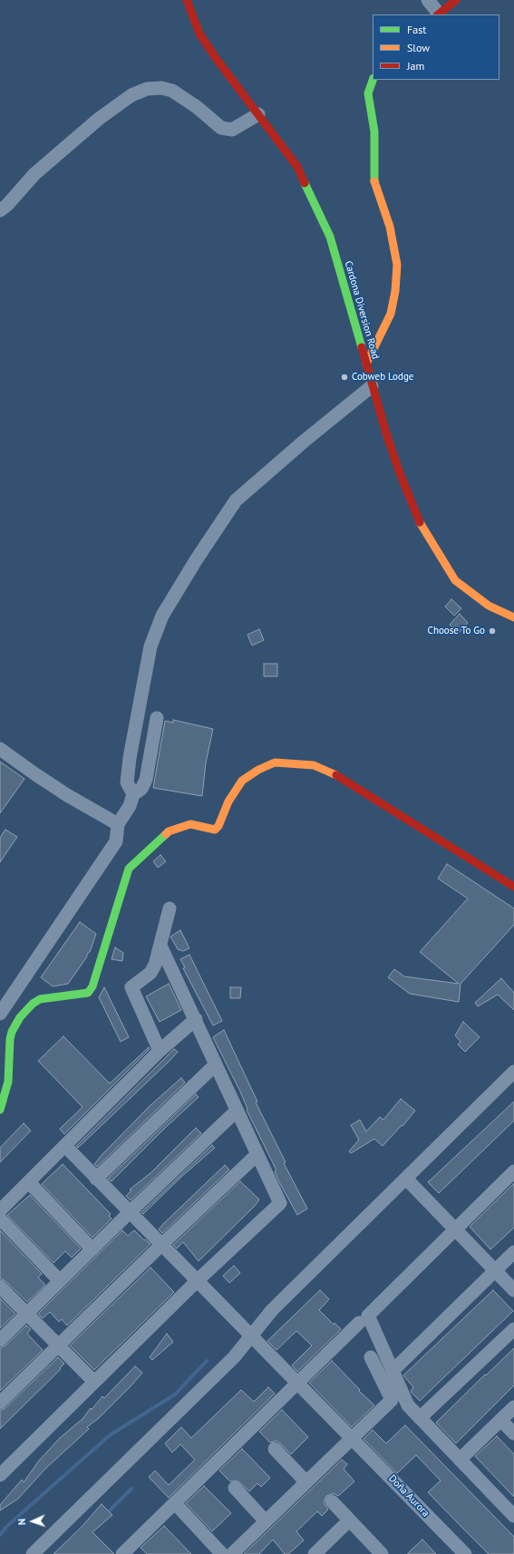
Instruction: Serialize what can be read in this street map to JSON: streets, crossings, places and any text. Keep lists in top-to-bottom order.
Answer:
{
  "streets": {
    "street": ["Cardona Diversion Road", "Doña Aurora"]
  },
  "places": ["Cobweb Lodge", "Choose To Go"],
  "legend": ["Fast", "Slow", "Jam"],
  "north": "left"
}
